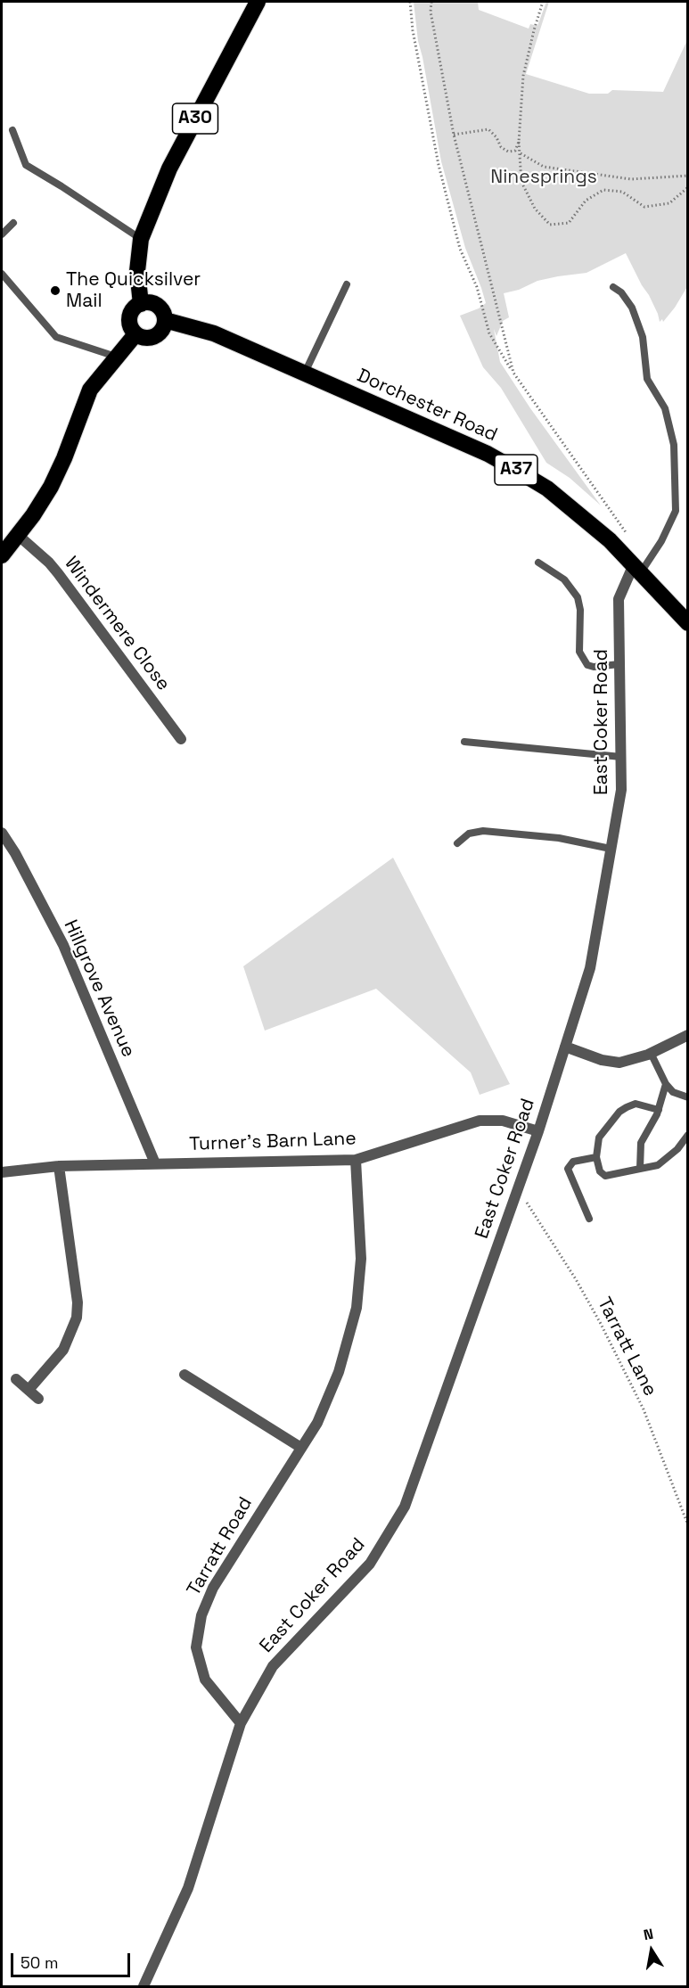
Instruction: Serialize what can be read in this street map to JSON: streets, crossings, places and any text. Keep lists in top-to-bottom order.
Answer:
{
  "streets": {
    "highway": ["A30", "Dorchester Road", "A37"],
    "street": [
      "Windermere Close",
      "East Coker Road",
      "Hillgrove Avenue",
      "Turner's Barn Lane",
      "Tarratt Road"
    ],
    "path": ["Tarratt Lane"]
  },
  "crossings": [
    ["A30", "Dorchester Road"],
    ["Dorchester Road", "East Coker Road"],
    ["East Coker Road", "Turner's Barn Lane"],
    ["East Coker Road", "Tarratt Lane"],
    ["East Coker Road", "Tarratt Road"],
    ["Hillgrove Avenue", "Turner's Barn Lane"],
    ["Turner's Barn Lane", "Tarratt Road"]
  ],
  "parks": ["Ninesprings"],
  "places": ["The Quicksilver Mail"],
  "scale_bar": "50 m",
  "north": "top"
}
